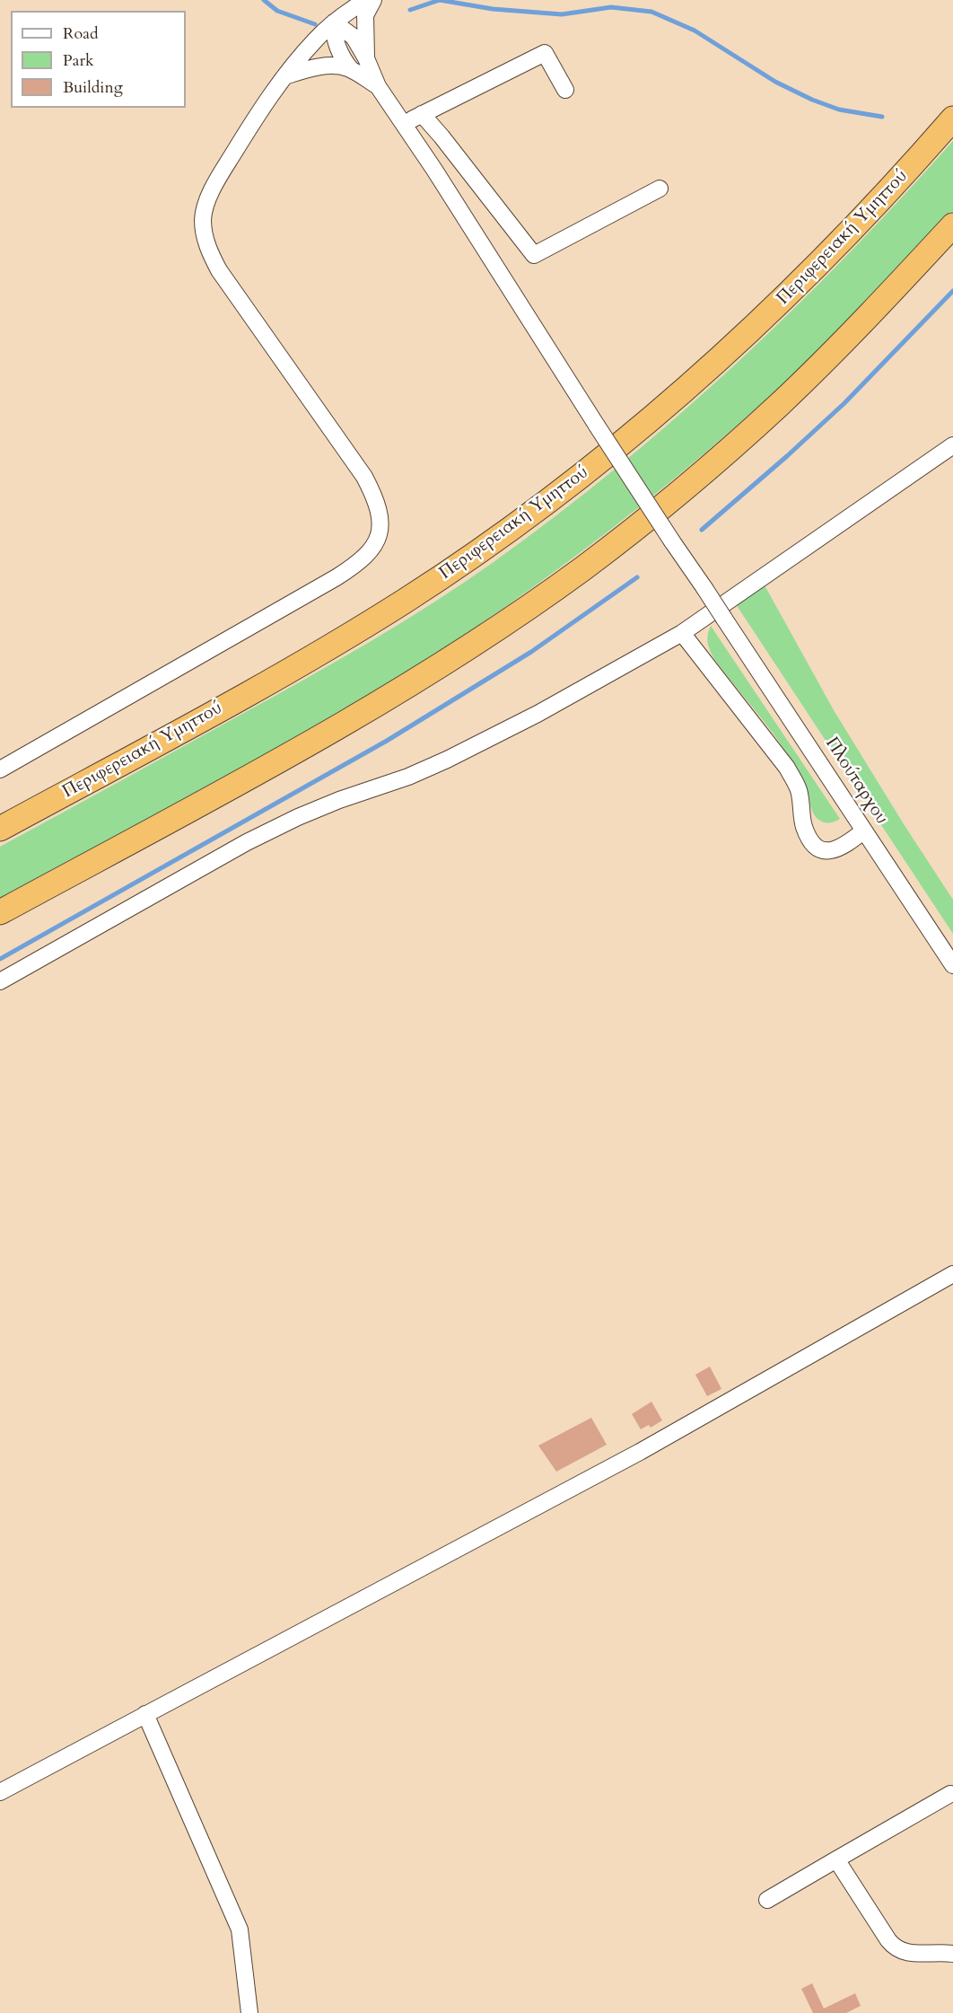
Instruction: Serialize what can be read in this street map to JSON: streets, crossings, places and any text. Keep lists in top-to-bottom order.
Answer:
{
  "streets": {
    "highway": ["Περιφερειακή Υμηττού"],
    "street": ["Πλούταρχου"]
  },
  "legend": ["Road", "Park", "Building"]
}
